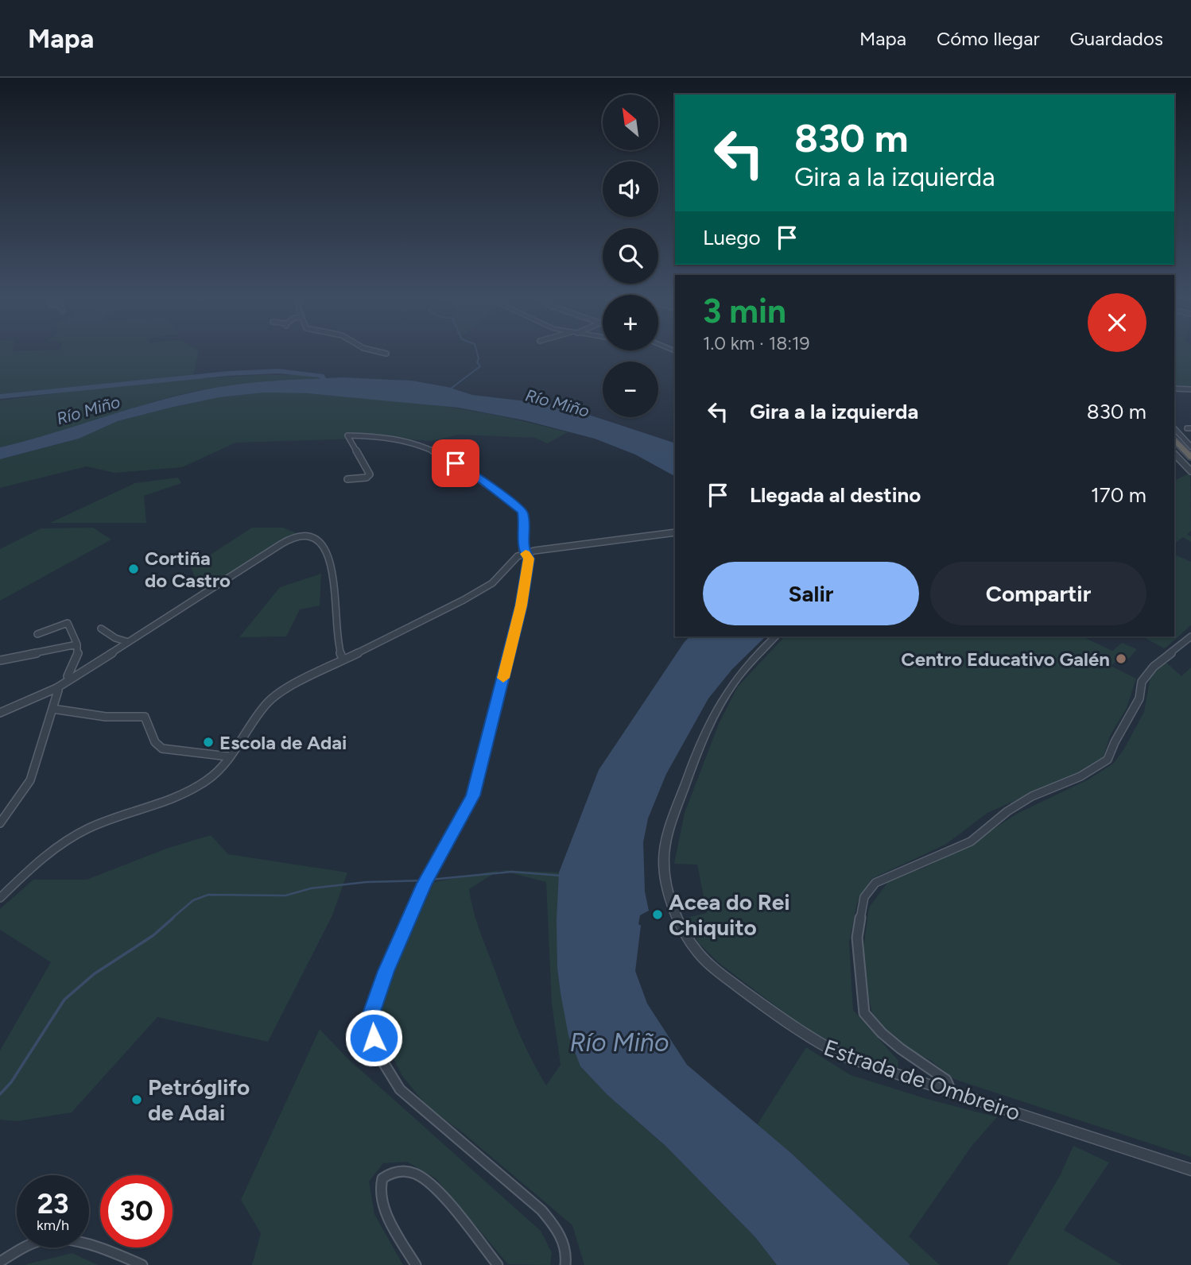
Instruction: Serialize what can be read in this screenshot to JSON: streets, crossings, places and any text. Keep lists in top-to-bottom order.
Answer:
{
  "streets": {
    "street": ["Estrada de Ombreiro"]
  },
  "water": ["Río Miño"],
  "places": [
    "Cortiña do Castro",
    "Centro Educativo Galén",
    "Escola de Adai",
    "Acea do Rei Chiquito",
    "Petróglifo de Adai"
  ],
  "north": "top left",
  "page": {
    "header": "Mapa",
    "nav": ["Mapa", "Cómo llegar", "Guardados"],
    "map_buttons": ["+", "−"],
    "turn": ["830 m", "Gira a la izquierda"],
    "then": "Luego",
    "heading": ["3 min", "1.0 km · 18:19"],
    "list": [
      {
        "name": "Gira a la izquierda",
        "value": "830 m"
      },
      {
        "name": "Llegada al destino",
        "value": "170 m"
      }
    ],
    "buttons": ["Salir", "Compartir"],
    "speed": "23 km/h",
    "limit": "30"
  }
}
